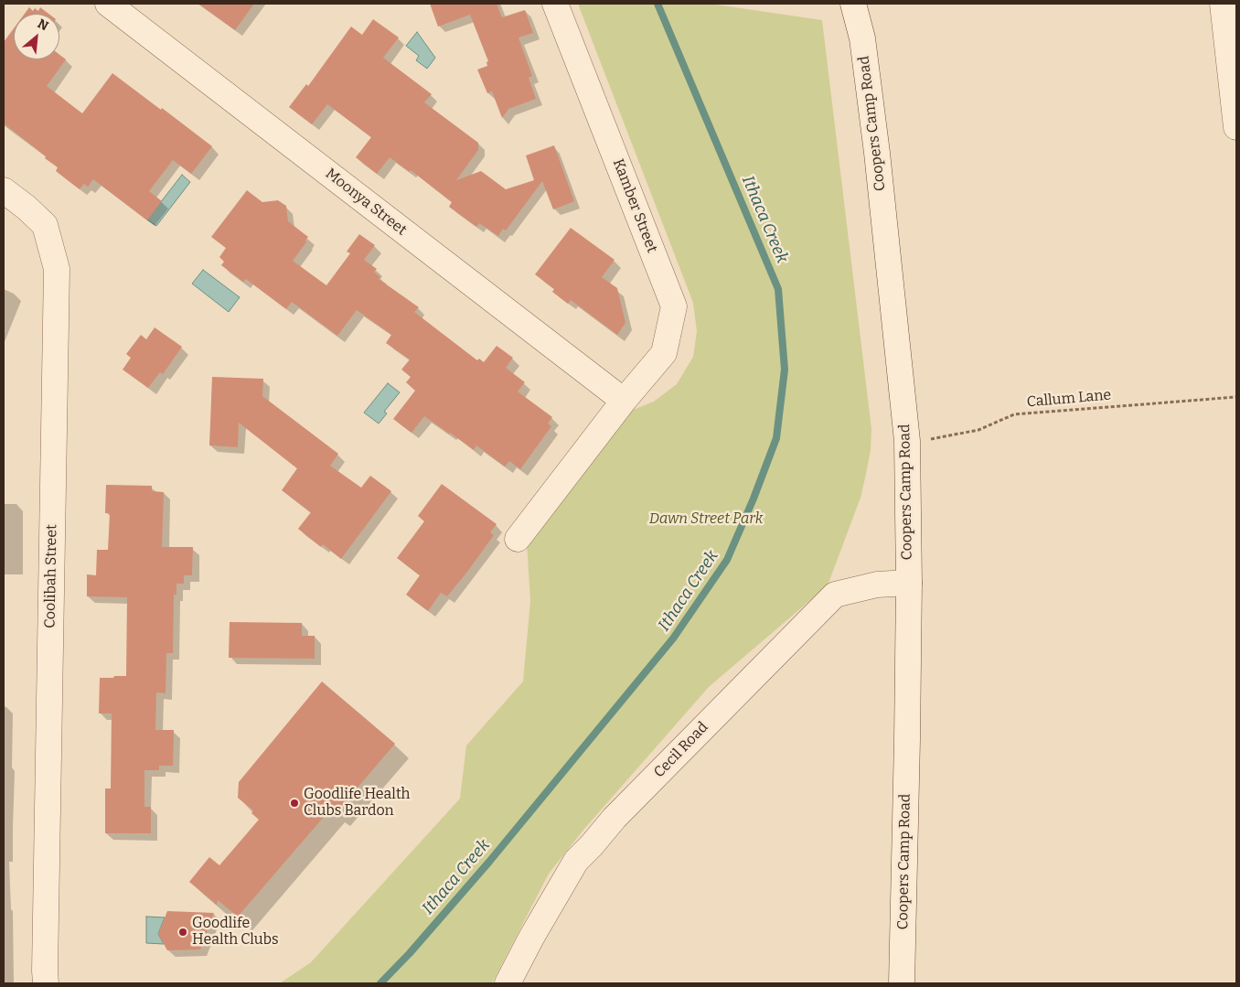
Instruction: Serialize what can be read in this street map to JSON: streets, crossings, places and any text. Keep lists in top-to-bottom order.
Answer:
{
  "streets": {
    "street": [
      "Coopers Camp Road",
      "Moonya Street",
      "Kamber Street",
      "Coolibah Street",
      "Cecil Road"
    ],
    "path": ["Callum Lane"]
  },
  "crossings": [
    ["Coopers Camp Road", "Callum Lane"],
    ["Coopers Camp Road", "Cecil Road"],
    ["Moonya Street", "Kamber Street"]
  ],
  "water": ["Ithaca Creek"],
  "parks": ["Dawn Street Park"],
  "places": ["Goodlife Health Clubs Bardon", "Goodlife Health Clubs"],
  "north": "top right"
}
